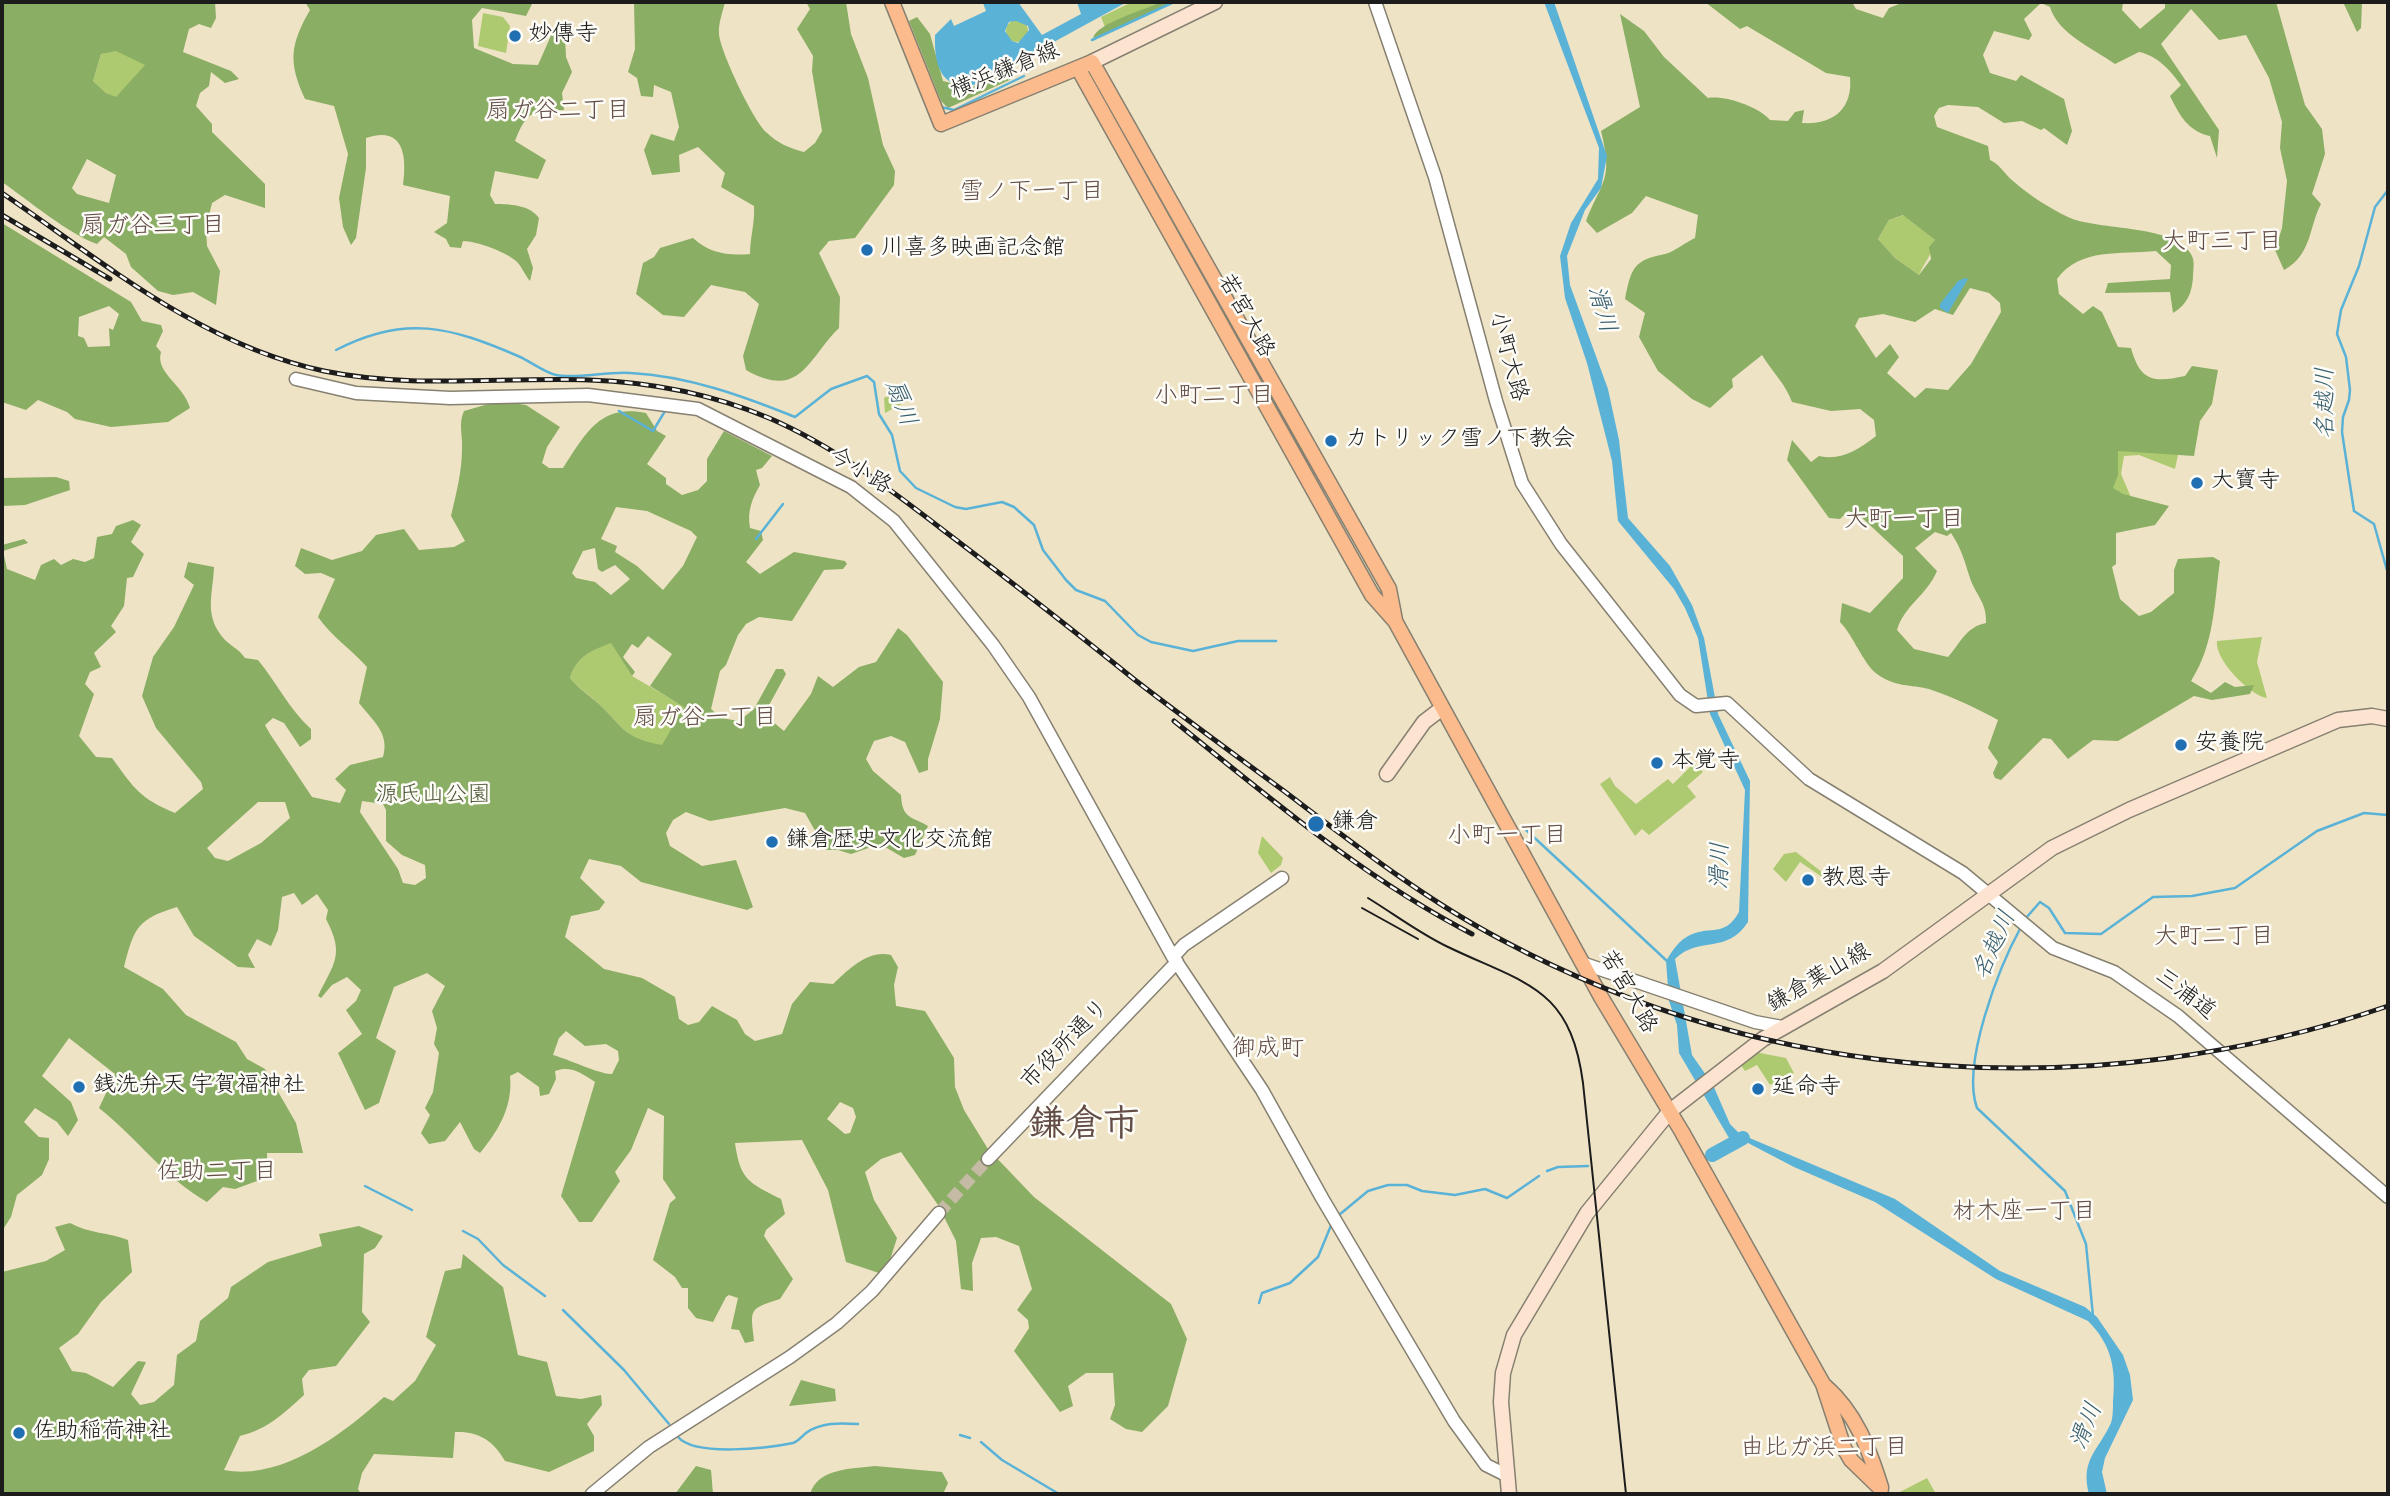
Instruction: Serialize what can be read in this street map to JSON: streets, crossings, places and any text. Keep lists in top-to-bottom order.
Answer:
{
  "streets": {
    "main road": ["横浜鎌倉線", "若宮大路", "鎌倉葉山線"],
    "street": [
      "小町大路",
      "今小路",
      "三浦道",
      "市役所通り"
    ]
  },
  "crossings": [
    ["横浜鎌倉線", "若宮大路"],
    ["若宮大路", "鎌倉葉山線"],
    ["小町大路", "鎌倉葉山線"],
    ["小町大路", "三浦道"],
    ["今小路", "鎌倉葉山線"],
    ["今小路", "市役所通り"],
    ["鎌倉葉山線", "三浦道"]
  ],
  "districts": [
    "扇ガ谷二丁目",
    "雪ノ下一丁目",
    "扇ガ谷三丁目",
    "大町三丁目",
    "小町二丁目",
    "大町一丁目",
    "扇ガ谷一丁目",
    "小町一丁目",
    "大町二丁目",
    "御成町",
    "鎌倉市",
    "佐助二丁目",
    "材木座一丁目",
    "由比ガ浜二丁目"
  ],
  "water": ["滑川", "名越川", "扇川"],
  "parks": ["源氏山公園"],
  "places": [
    "妙傳寺",
    "川喜多映画記念館",
    "カトリック雪ノ下教会",
    "大寶寺",
    "安養院",
    "本覚寺",
    "鎌倉",
    "鎌倉歴史文化交流館",
    "教恩寺",
    "銭洗弁天 宇賀福神社",
    "延命寺",
    "佐助稲荷神社"
  ]
}
